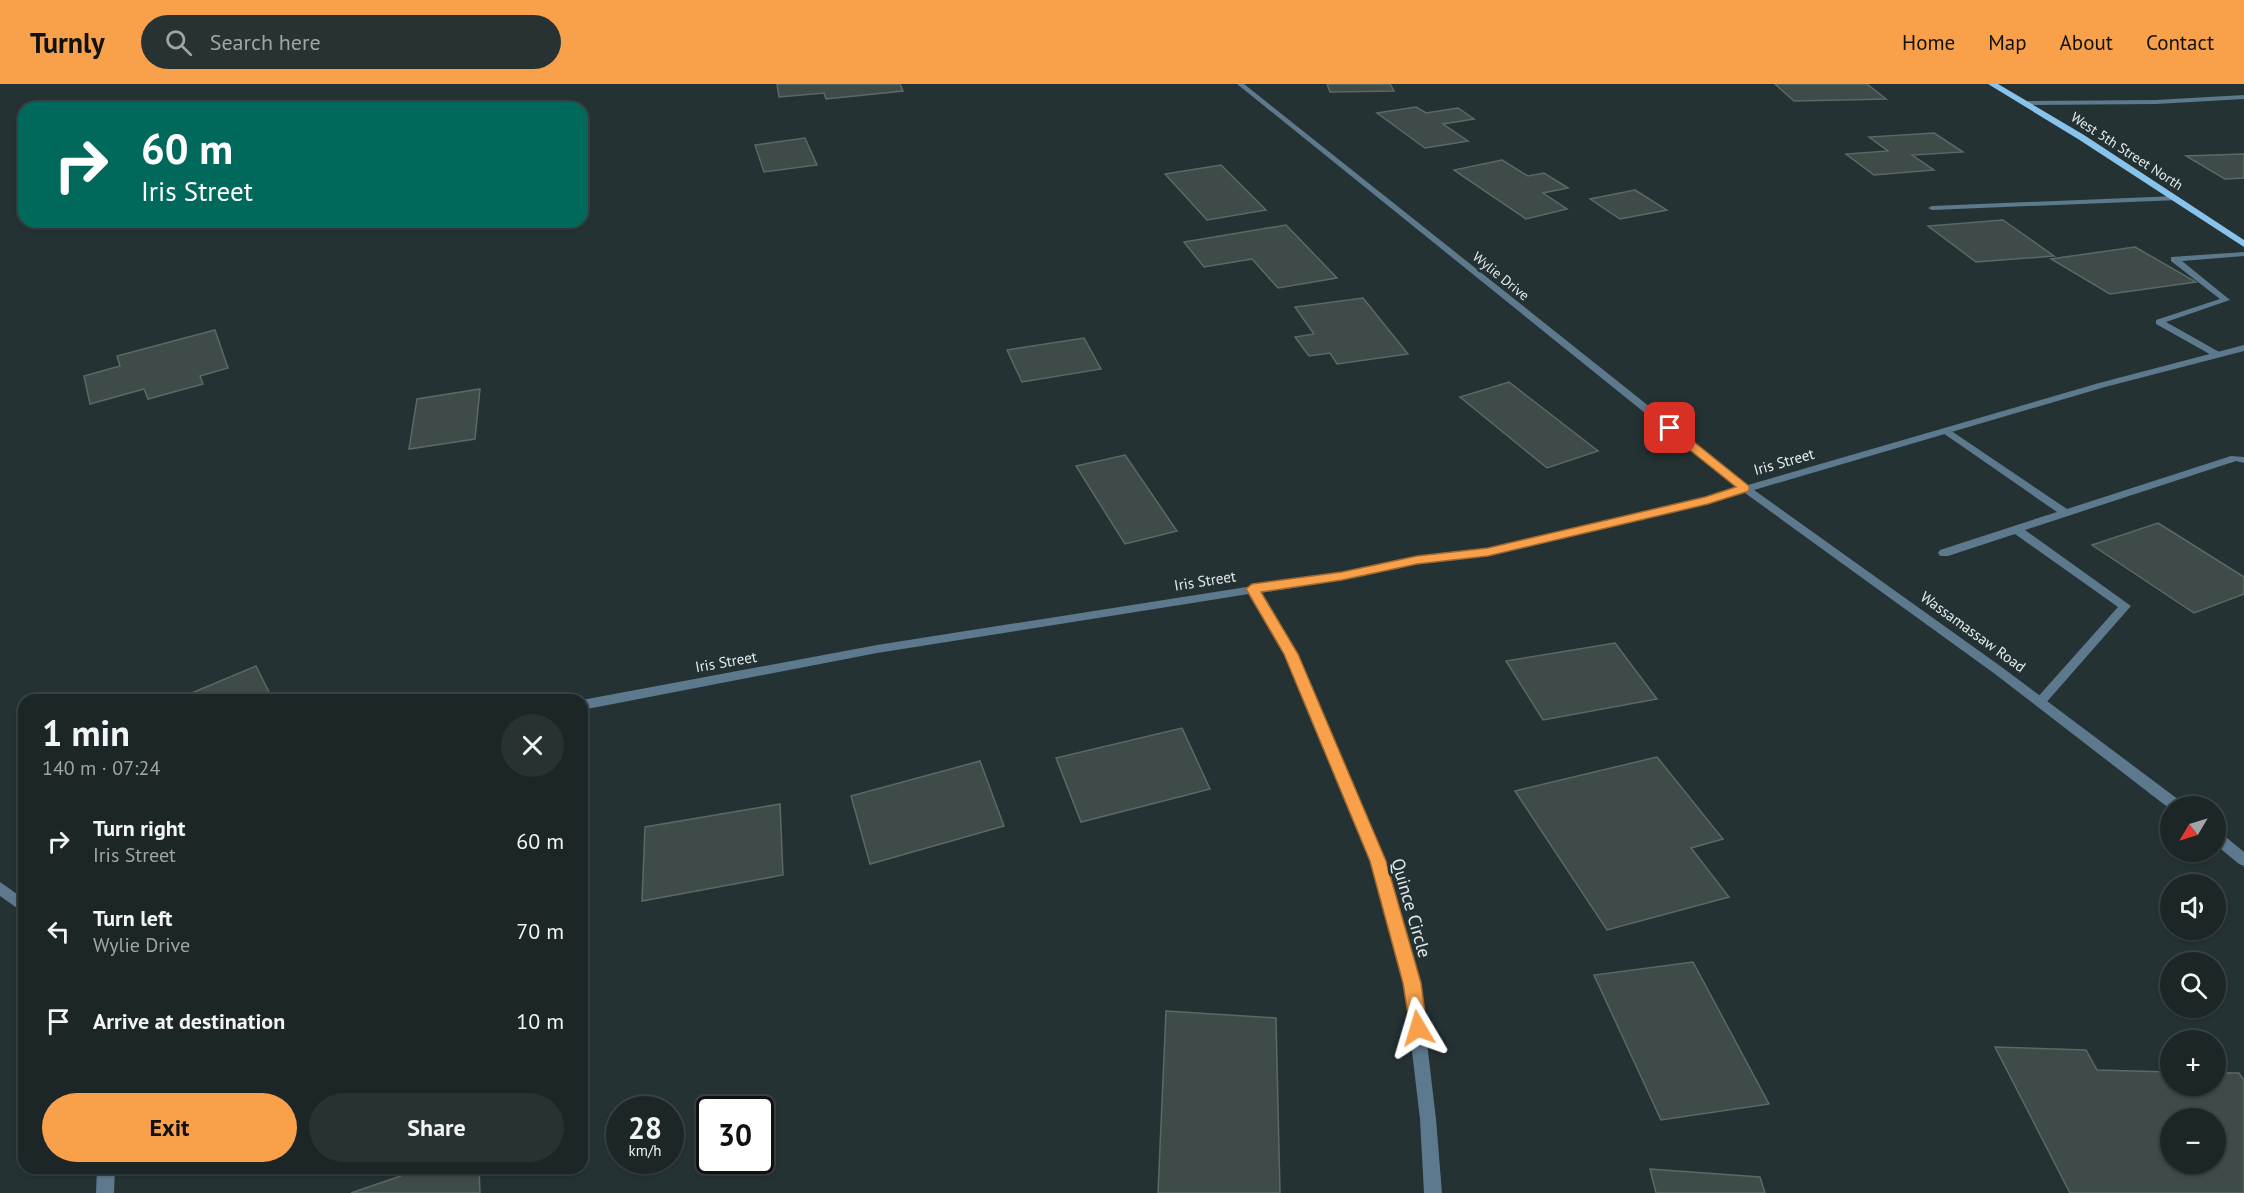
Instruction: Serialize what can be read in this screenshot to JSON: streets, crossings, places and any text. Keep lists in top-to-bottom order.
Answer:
{
  "streets": {
    "main road": ["West 5th Street North"],
    "street": [
      "Wylie Drive",
      "Iris Street",
      "Wassamassaw Road",
      "Quince Circle"
    ]
  },
  "crossings": [
    ["Wylie Drive", "Iris Street"],
    ["Wylie Drive", "Wassamassaw Road"],
    ["Iris Street", "Wassamassaw Road"],
    ["Iris Street", "Quince Circle"]
  ],
  "north": "bottom left",
  "page": {
    "header": "Turnly",
    "search": "Search here",
    "nav": [
      "Home",
      "Map",
      "About",
      "Contact"
    ],
    "turn": ["60 m", "Iris Street"],
    "heading": ["1 min", "140 m · 07:24"],
    "map_buttons": ["+", "−"],
    "list": [
      {
        "name": "Turn right",
        "note": "Iris Street",
        "value": "60 m"
      },
      {
        "name": "Turn left",
        "note": "Wylie Drive",
        "value": "70 m"
      },
      {
        "name": "Arrive at destination",
        "value": "10 m"
      }
    ],
    "buttons": ["Exit", "Share"],
    "speed": "28 km/h",
    "limit": "30"
  }
}
